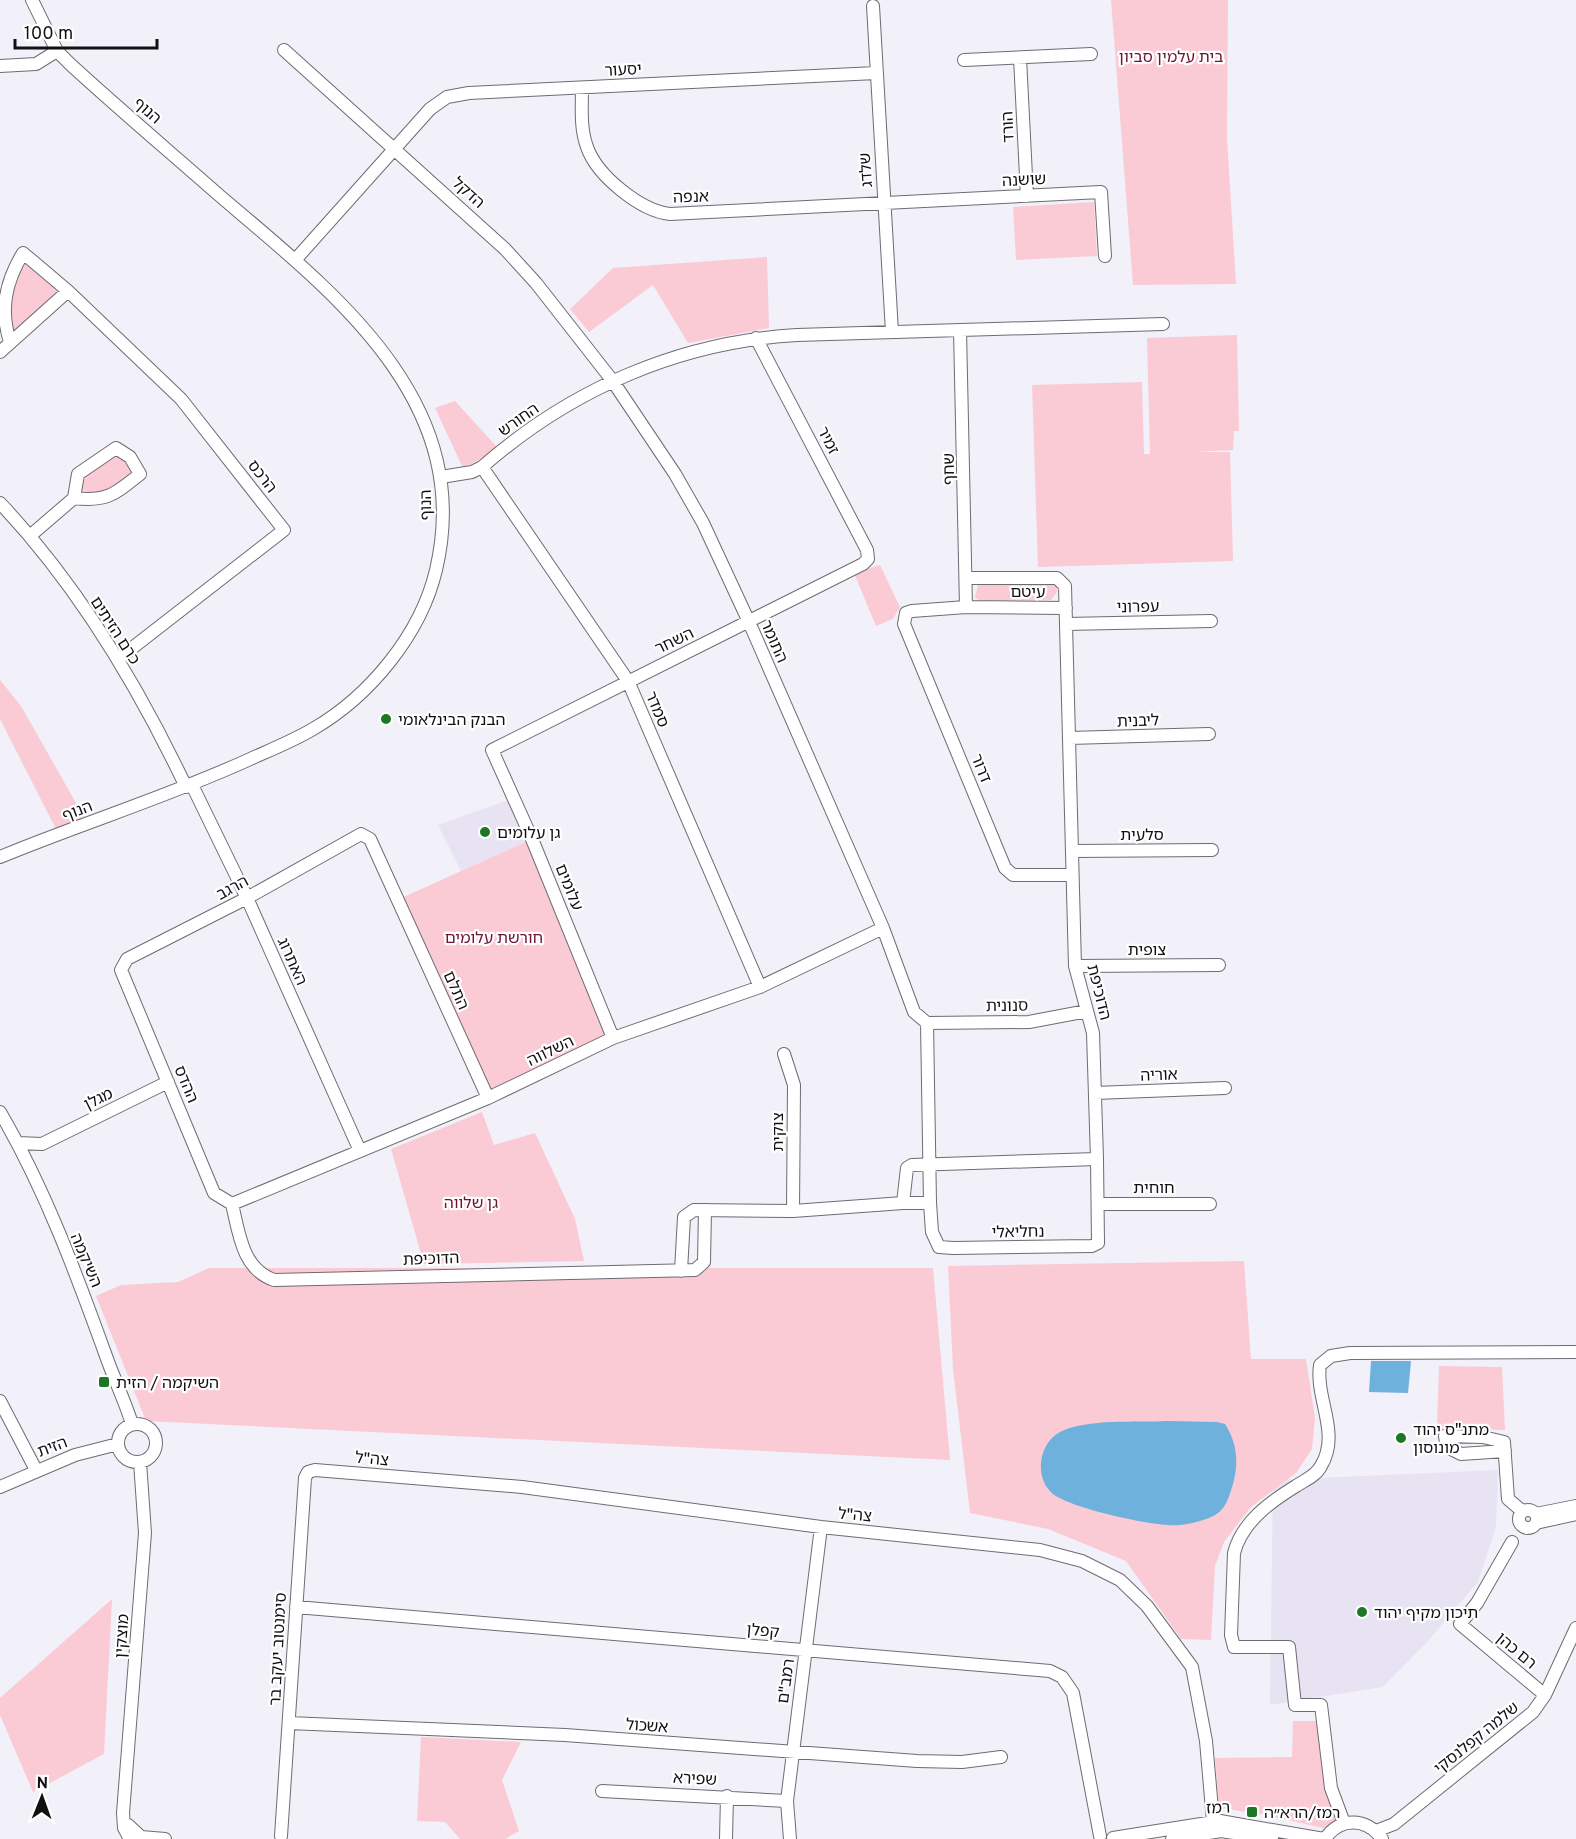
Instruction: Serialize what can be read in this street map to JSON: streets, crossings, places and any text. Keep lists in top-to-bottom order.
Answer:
{
  "streets": {
    "street": [
      "יסעור",
      "הנוף",
      "הורד",
      "שלדג",
      "שושנה",
      "הדקל",
      "אנפה",
      "החורש",
      "זמיר",
      "שחף",
      "הרכס",
      "עיטם",
      "עפרוני",
      "כרם הזיתים",
      "השחר",
      "התומר",
      "סמדר",
      "ליבנית",
      "דרור",
      "סלעית",
      "הרגב",
      "עלומים",
      "צופית",
      "האתרוג",
      "התלם",
      "הדוכיפת",
      "סנונית",
      "השלווה",
      "אוריה",
      "ההדס",
      "מגלן",
      "צוקית",
      "חוחית",
      "נחליאלי",
      "השיקמה",
      "הזית",
      "צה\"ל",
      "קפלן",
      "מוצקין",
      "סימנטוב יעקב בר",
      "רם כהן",
      "רמב\"ם",
      "אשכול",
      "שלמה קפלנסקי",
      "שפירא",
      "רמז"
    ]
  },
  "crossings": [
    ["יסעור", "הנוף"],
    ["יסעור", "שלדג"],
    ["יסעור", "הדקל"],
    ["יסעור", "אנפה"],
    ["הנוף", "החורש"],
    ["הנוף", "כרם הזיתים"],
    ["הנוף", "האתרוג"],
    ["הורד", "שושנה"],
    ["שלדג", "שושנה"],
    ["שלדג", "אנפה"],
    ["שלדג", "החורש"],
    ["שושנה", "אנפה"],
    ["הדקל", "החורש"],
    ["הדקל", "התומר"],
    ["החורש", "זמיר"],
    ["החורש", "שחף"],
    ["החורש", "התומר"],
    ["החורש", "סמדר"],
    ["זמיר", "השחר"],
    ["שחף", "עיטם"],
    ["הרכס", "כרם הזיתים"],
    ["עיטם", "דרור"],
    ["עיטם", "הדוכיפת"],
    ["עפרוני", "הדוכיפת"],
    ["כרם הזיתים", "האתרוג"],
    ["השחר", "התומר"],
    ["השחר", "סמדר"],
    ["השחר", "עלומים"],
    ["התומר", "סנונית"],
    ["התומר", "השלווה"],
    ["סמדר", "השלווה"],
    ["ליבנית", "הדוכיפת"],
    ["דרור", "הדוכיפת"],
    ["סלעית", "הדוכיפת"],
    ["הרגב", "האתרוג"],
    ["הרגב", "התלם"],
    ["הרגב", "ההדס"],
    ["עלומים", "השלווה"],
    ["צופית", "הדוכיפת"],
    ["האתרוג", "השלווה"],
    ["התלם", "השלווה"],
    ["הדוכיפת", "סנונית"],
    ["הדוכיפת", "השלווה"],
    ["הדוכיפת", "אוריה"],
    ["הדוכיפת", "ההדס"],
    ["הדוכיפת", "חוחית"],
    ["הדוכיפת", "נחליאלי"],
    ["השלווה", "ההדס"],
    ["ההדס", "מגלן"],
    ["מגלן", "השיקמה"],
    ["השיקמה", "הזית"],
    ["השיקמה", "מוצקין"],
    ["הזית", "מוצקין"],
    ["צה\"ל", "סימנטוב יעקב בר"],
    ["צה\"ל", "רמב\"ם"],
    ["צה\"ל", "רמז"],
    ["קפלן", "סימנטוב יעקב בר"],
    ["קפלן", "רמב\"ם"],
    ["קפלן", "רמז"],
    ["סימנטוב יעקב בר", "אשכול"],
    ["רם כהן", "שלמה קפלנסקי"],
    ["רמב\"ם", "אשכול"],
    ["רמב\"ם", "שפירא"]
  ],
  "parks": ["בית עלמין סביון", "חורשת עלומים", "גן שלווה"],
  "places": {
    "other": [
      "הבנק הבינלאומי",
      "גן עלומים",
      "מתנ\"ס יהוד מונוסון",
      "תיכון מקיף יהוד"
    ],
    "transit": ["השיקמה / הזית", "רמז/הרא״ה"]
  },
  "scale_bar": "100 m",
  "north": "top"
}
